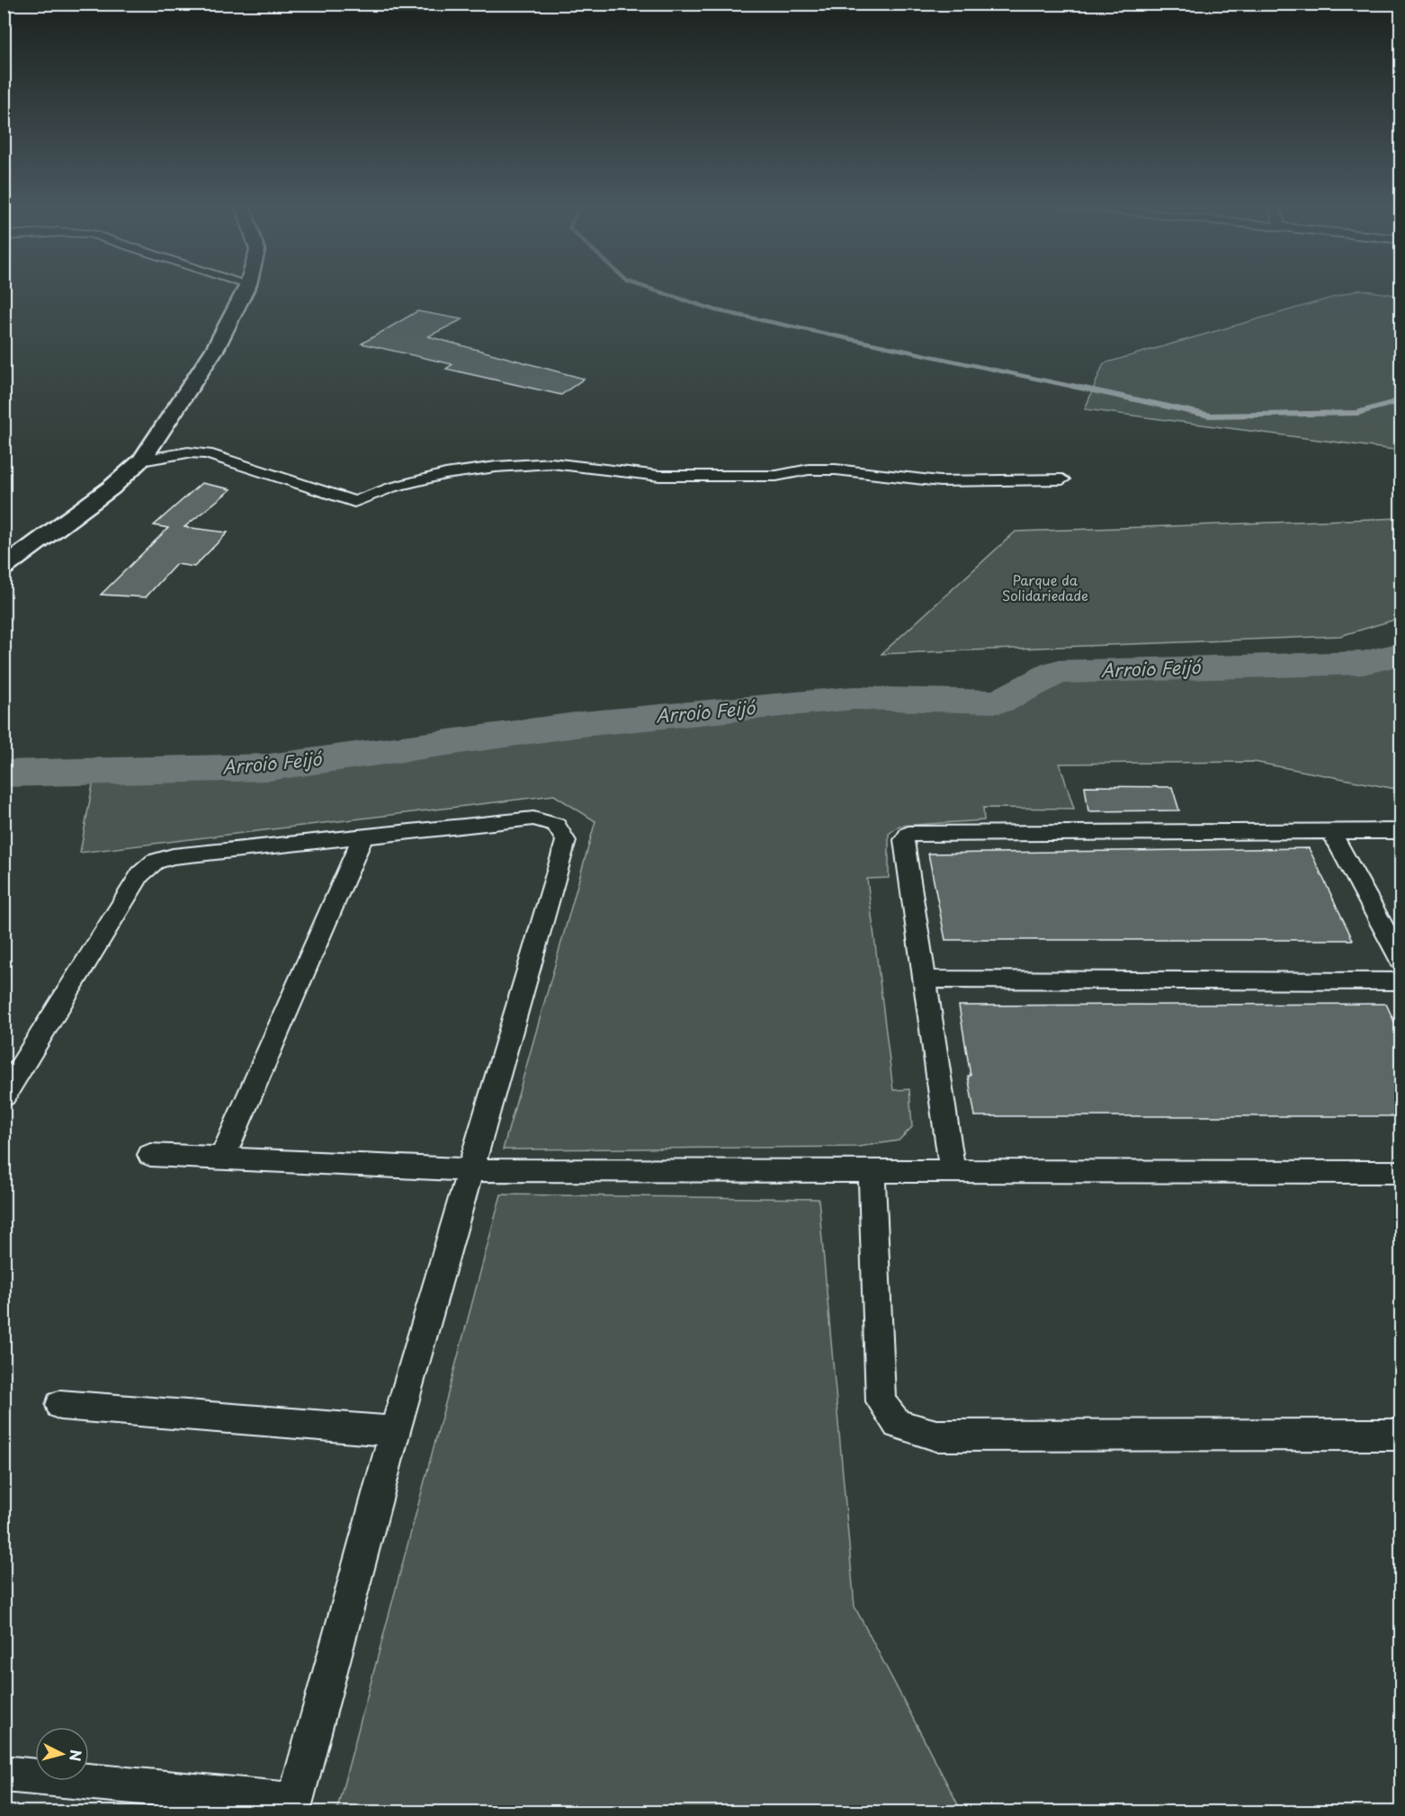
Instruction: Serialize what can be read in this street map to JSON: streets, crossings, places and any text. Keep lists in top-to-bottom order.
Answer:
{
  "water": ["Arroio Feijó"],
  "parks": ["Parque da Solidariedade"],
  "north": "right"
}
